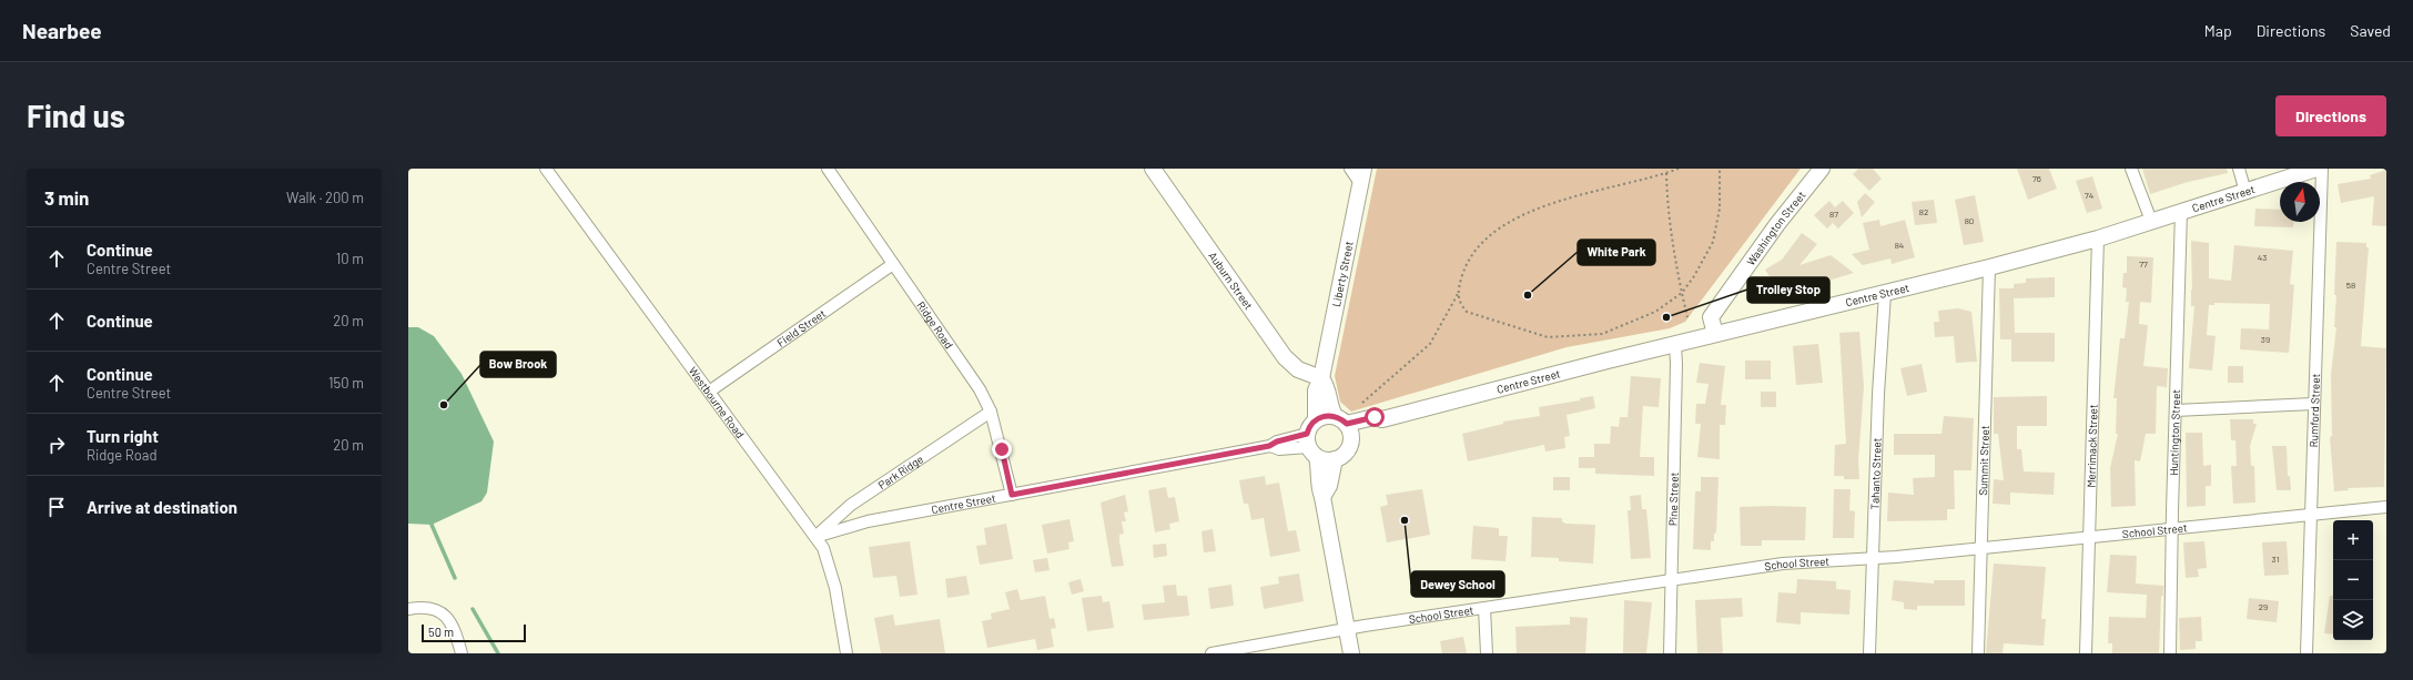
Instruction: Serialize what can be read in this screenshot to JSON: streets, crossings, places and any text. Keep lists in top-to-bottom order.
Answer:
{
  "streets": {
    "street": [
      "Centre Street",
      "Washington Street",
      "Liberty Street",
      "Auburn Street",
      "Ridge Road",
      "Field Street",
      "Westbourne Road",
      "Rumford Street",
      "Huntington Street",
      "Merrimack Street",
      "Summit Street",
      "Park Ridge",
      "Tahanto Street",
      "Pine Street",
      "School Street"
    ]
  },
  "crossings": [
    ["Centre Street", "Washington Street"],
    ["Centre Street", "Liberty Street"],
    ["Centre Street", "Ridge Road"],
    ["Centre Street", "Westbourne Road"],
    ["Centre Street", "Huntington Street"],
    ["Centre Street", "Merrimack Street"],
    ["Centre Street", "Summit Street"],
    ["Centre Street", "Park Ridge"],
    ["Centre Street", "Tahanto Street"],
    ["Centre Street", "Pine Street"],
    ["Liberty Street", "Auburn Street"],
    ["Ridge Road", "Field Street"],
    ["Ridge Road", "Park Ridge"],
    ["Field Street", "Westbourne Road"],
    ["Westbourne Road", "Park Ridge"],
    ["Rumford Street", "School Street"],
    ["Huntington Street", "School Street"],
    ["Merrimack Street", "School Street"],
    ["Summit Street", "School Street"],
    ["Tahanto Street", "School Street"],
    ["Pine Street", "School Street"]
  ],
  "places": [
    "White Park",
    "Trolley Stop",
    "Bow Brook",
    "Dewey School"
  ],
  "house_numbers": [
    "76",
    "74",
    "82",
    "87",
    "80",
    "84",
    "43",
    "77",
    "58",
    "39",
    "31",
    "29"
  ],
  "scale_bar": "50 m",
  "north": "top",
  "page": {
    "header": "Nearbee",
    "nav": ["Map", "Directions", "Saved"],
    "buttons": "Directions",
    "title": "Find us",
    "heading": ["3 min", "Walk · 200 m"],
    "list": [
      ["Continue", "Centre Street", "10 m"],
      ["Continue", "20 m"],
      ["Continue", "Centre Street", "150 m"],
      ["Turn right", "Ridge Road", "20 m"],
      "Arrive at destination"
    ],
    "map_buttons": ["+", "−"],
    "scale": "50 m"
  }
}
